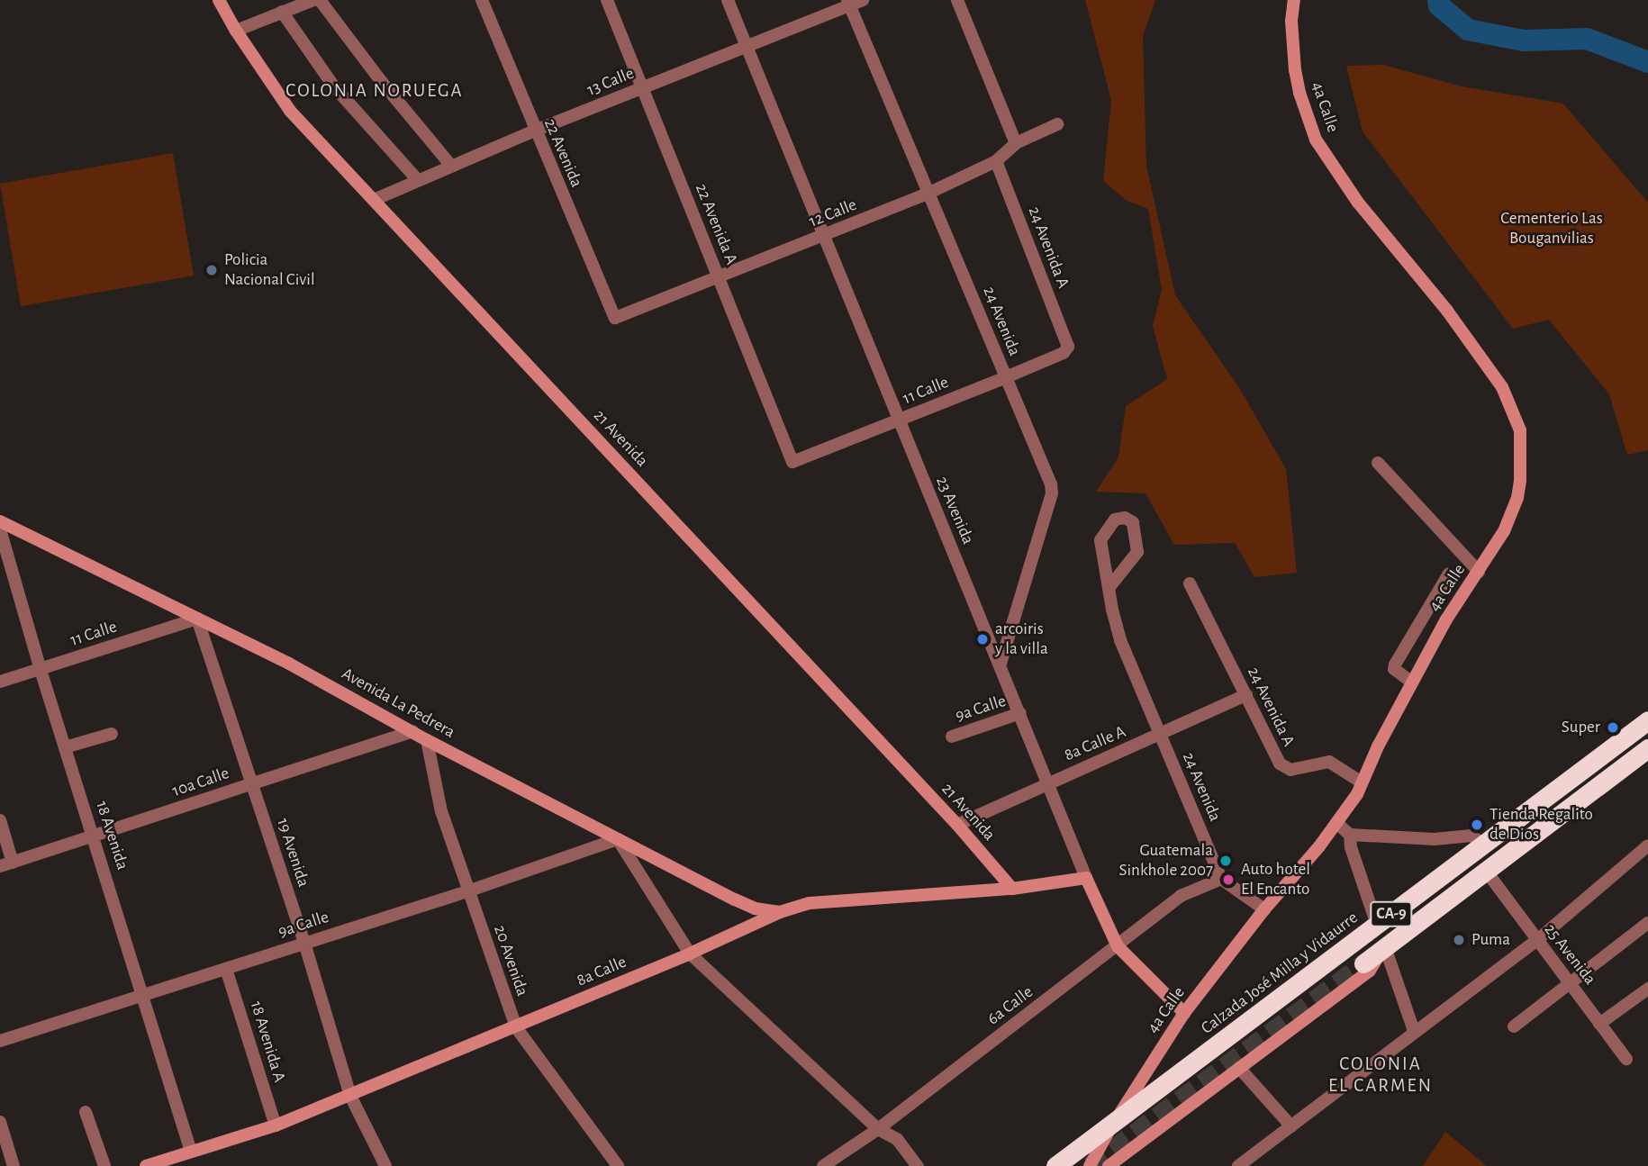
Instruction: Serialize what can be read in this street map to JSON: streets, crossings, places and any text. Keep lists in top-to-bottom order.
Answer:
{
  "streets": {
    "highway": ["CA-9", "Calzada José Milla y Vidaurre"],
    "street": [
      "13 Calle",
      "4a Calle",
      "22 Avenida",
      "12 Calle",
      "22 Avenida A",
      "24 Avenida A",
      "24 Avenida",
      "11 Calle",
      "21 Avenida",
      "23 Avenida",
      "Avenida La Pedrera",
      "9a Calle",
      "8a Calle A",
      "10a Calle",
      "18 Avenida",
      "19 Avenida",
      "25 Avenida",
      "20 Avenida",
      "8a Calle",
      "6a Calle",
      "18 Avenida A"
    ]
  },
  "crossings": [
    ["13 Calle", "22 Avenida"],
    ["13 Calle", "22 Avenida A"],
    ["13 Calle", "24 Avenida"],
    ["13 Calle", "21 Avenida"],
    ["13 Calle", "23 Avenida"],
    ["4a Calle", "24 Avenida A"],
    ["4a Calle", "23 Avenida"],
    ["4a Calle", "Calzada José Milla y Vidaurre"],
    ["22 Avenida", "12 Calle"],
    ["12 Calle", "22 Avenida A"],
    ["12 Calle", "24 Avenida A"],
    ["12 Calle", "24 Avenida"],
    ["12 Calle", "23 Avenida"],
    ["22 Avenida A", "11 Calle"],
    ["24 Avenida A", "11 Calle"],
    ["24 Avenida A", "8a Calle A"],
    ["24 Avenida", "11 Calle"],
    ["24 Avenida", "23 Avenida"],
    ["24 Avenida", "8a Calle A"],
    ["24 Avenida", "6a Calle"],
    ["11 Calle", "23 Avenida"],
    ["11 Calle", "Avenida La Pedrera"],
    ["11 Calle", "18 Avenida"],
    ["11 Calle", "19 Avenida"],
    ["21 Avenida", "8a Calle A"],
    ["21 Avenida", "8a Calle"],
    ["23 Avenida", "9a Calle"],
    ["23 Avenida", "8a Calle A"],
    ["23 Avenida", "8a Calle"],
    ["23 Avenida", "6a Calle"],
    ["Avenida La Pedrera", "9a Calle"],
    ["Avenida La Pedrera", "10a Calle"],
    ["Avenida La Pedrera", "19 Avenida"],
    ["Avenida La Pedrera", "20 Avenida"],
    ["Avenida La Pedrera", "8a Calle"],
    ["9a Calle", "18 Avenida"],
    ["9a Calle", "19 Avenida"],
    ["9a Calle", "20 Avenida"],
    ["9a Calle", "18 Avenida A"],
    ["10a Calle", "18 Avenida"],
    ["10a Calle", "19 Avenida"],
    ["18 Avenida", "8a Calle"],
    ["19 Avenida", "8a Calle"],
    ["CA-9", "25 Avenida"],
    ["20 Avenida", "8a Calle"],
    ["8a Calle", "18 Avenida A"]
  ],
  "districts": ["COLONIA NORUEGA", "COLONIA EL CARMEN"],
  "parks": ["Cementerio Las Bouganvilias"],
  "places": [
    "Policia Nacional Civil",
    "arcoiris y la villa",
    "Super",
    "Tienda Regalito de Dios",
    "Guatemala Sinkhole 2007",
    "Auto hotel El Encanto",
    "Puma"
  ]
}
